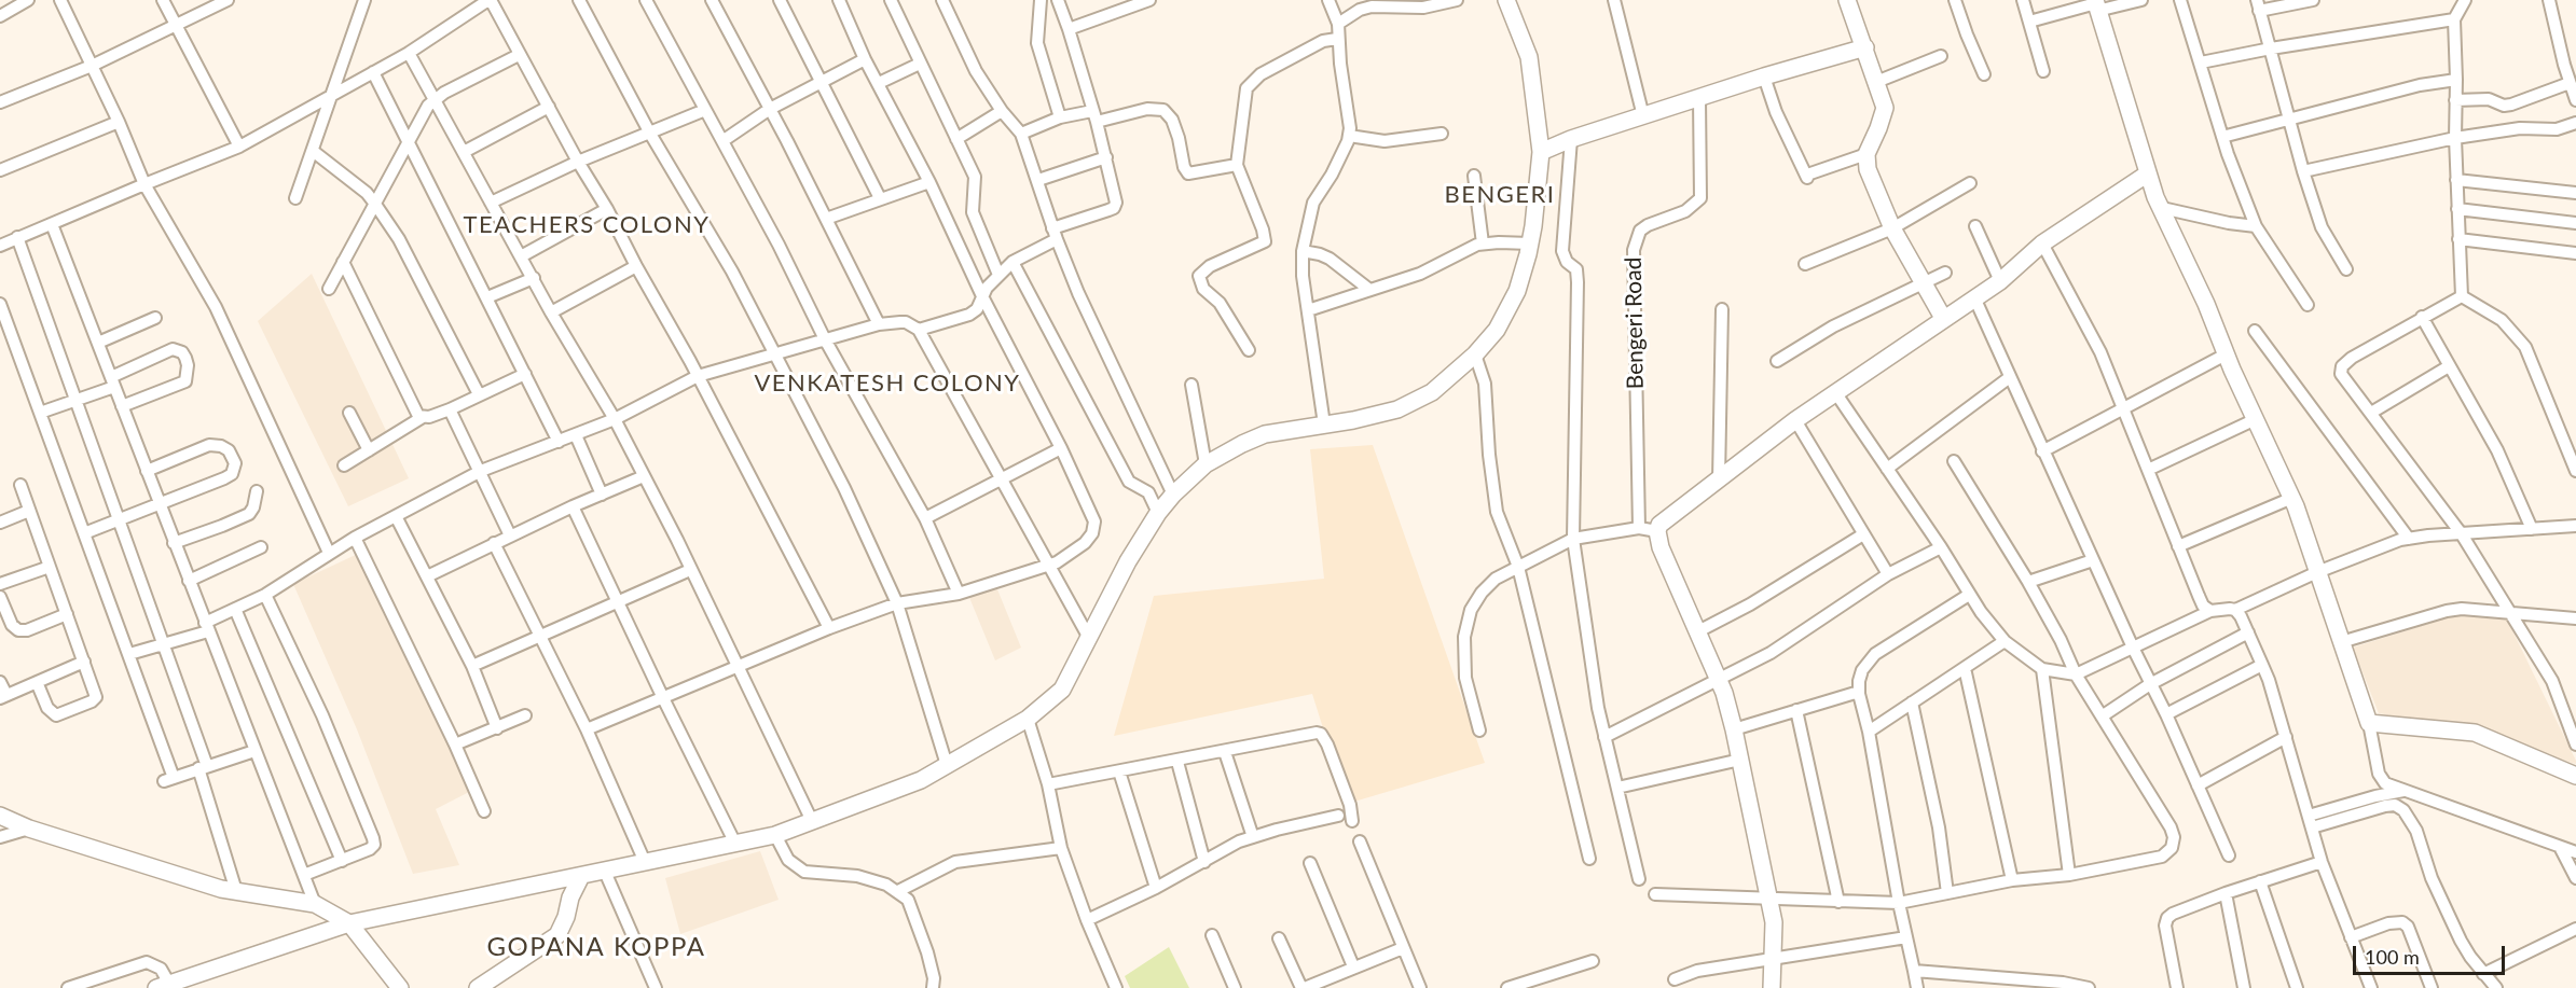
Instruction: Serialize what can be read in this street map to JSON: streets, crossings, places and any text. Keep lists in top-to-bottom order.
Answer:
{
  "streets": {
    "street": ["Bengeri Road"]
  },
  "districts": [
    "BENGERI",
    "TEACHERS COLONY",
    "VENKATESH COLONY",
    "GOPANA KOPPA"
  ],
  "scale_bar": "100 m"
}
